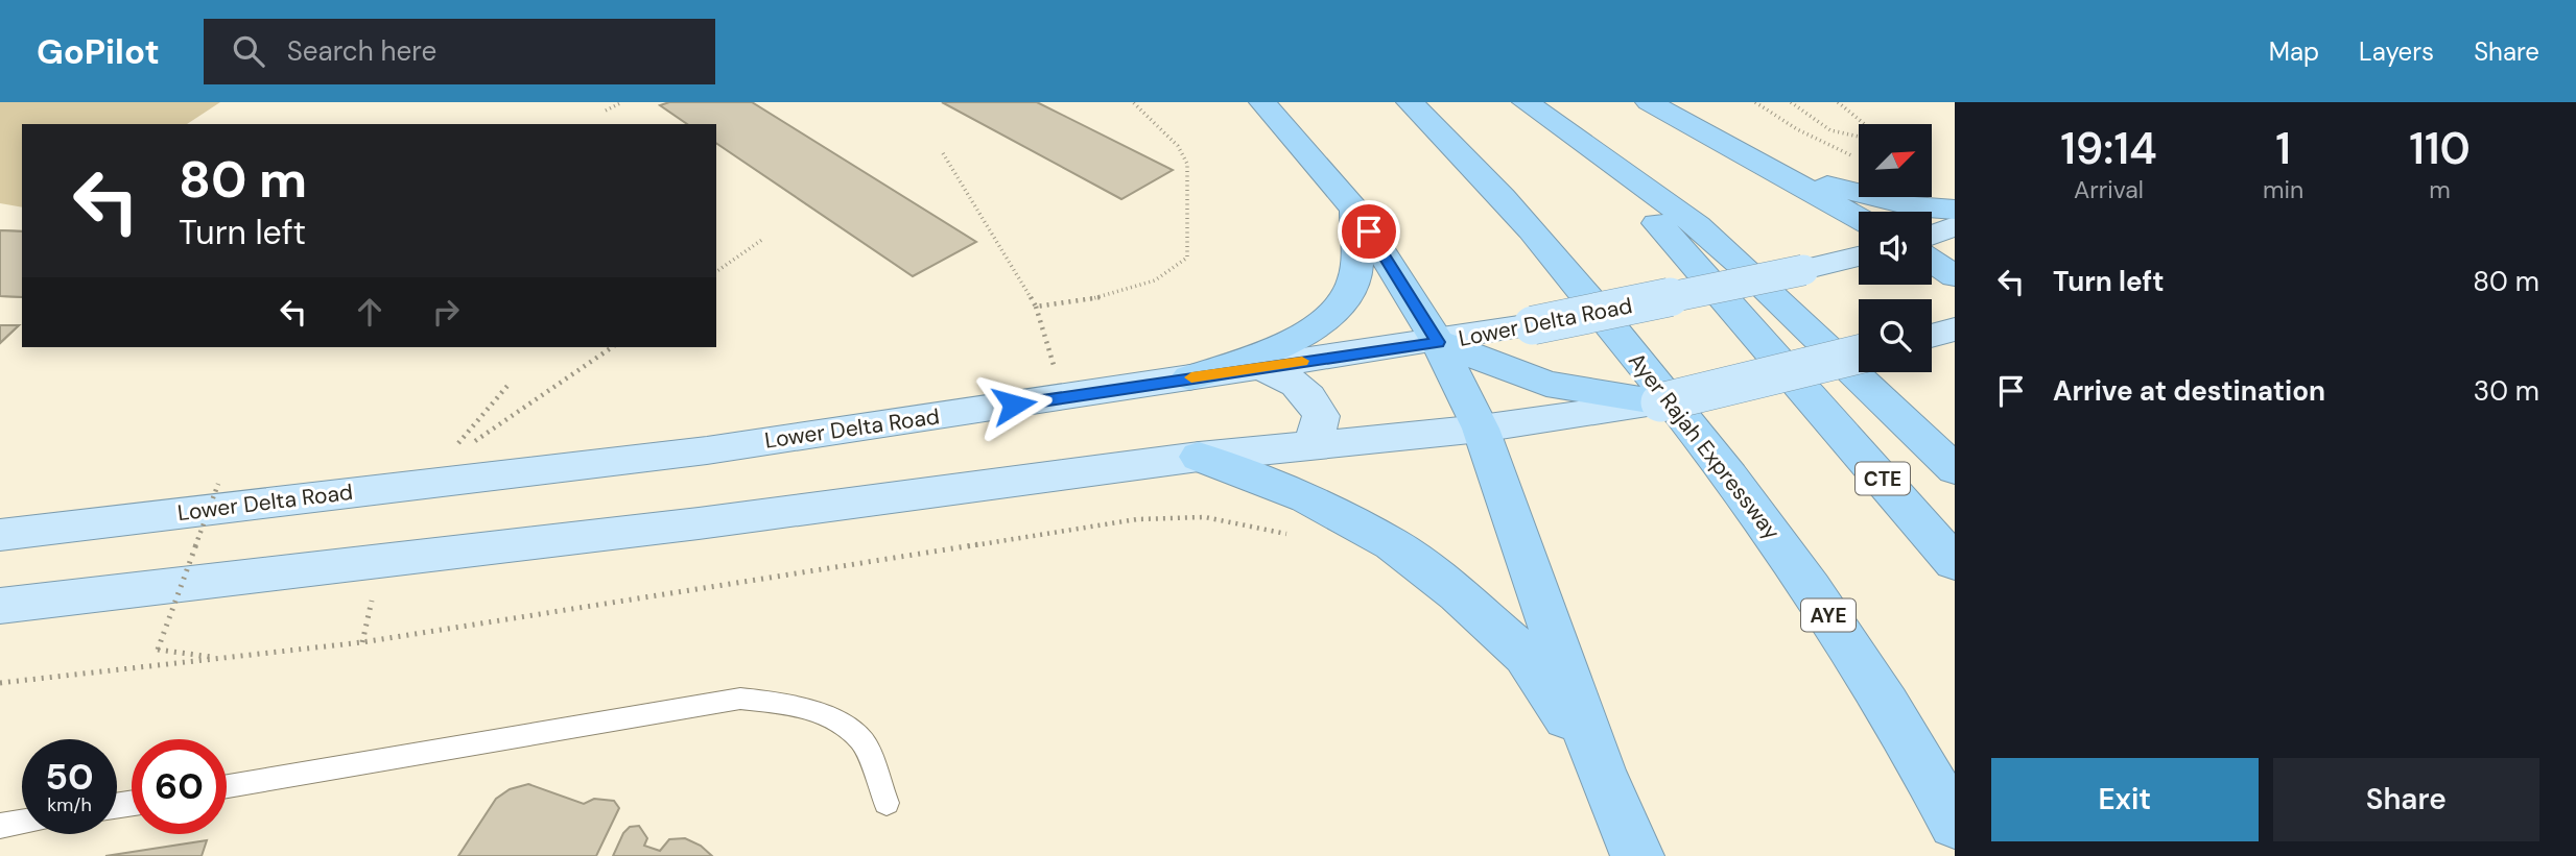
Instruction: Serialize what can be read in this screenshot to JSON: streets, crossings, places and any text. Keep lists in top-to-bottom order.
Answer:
{
  "streets": {
    "highway": ["Ayer Rajah Expressway", "CTE", "AYE"],
    "main road": ["Lower Delta Road"]
  },
  "north": "top right",
  "page": {
    "header": "GoPilot",
    "search": "Search here",
    "nav": ["Map", "Layers", "Share"],
    "eta": [
      "19:14",
      "Arrival",
      "1",
      "min",
      "110",
      "m"
    ],
    "turn": ["80 m", "Turn left"],
    "list": [
      {
        "name": "Turn left",
        "value": "80 m"
      },
      {
        "name": "Arrive at destination",
        "value": "30 m"
      }
    ],
    "speed": "50 km/h",
    "limit": "60",
    "buttons": ["Exit", "Share"]
  }
}
